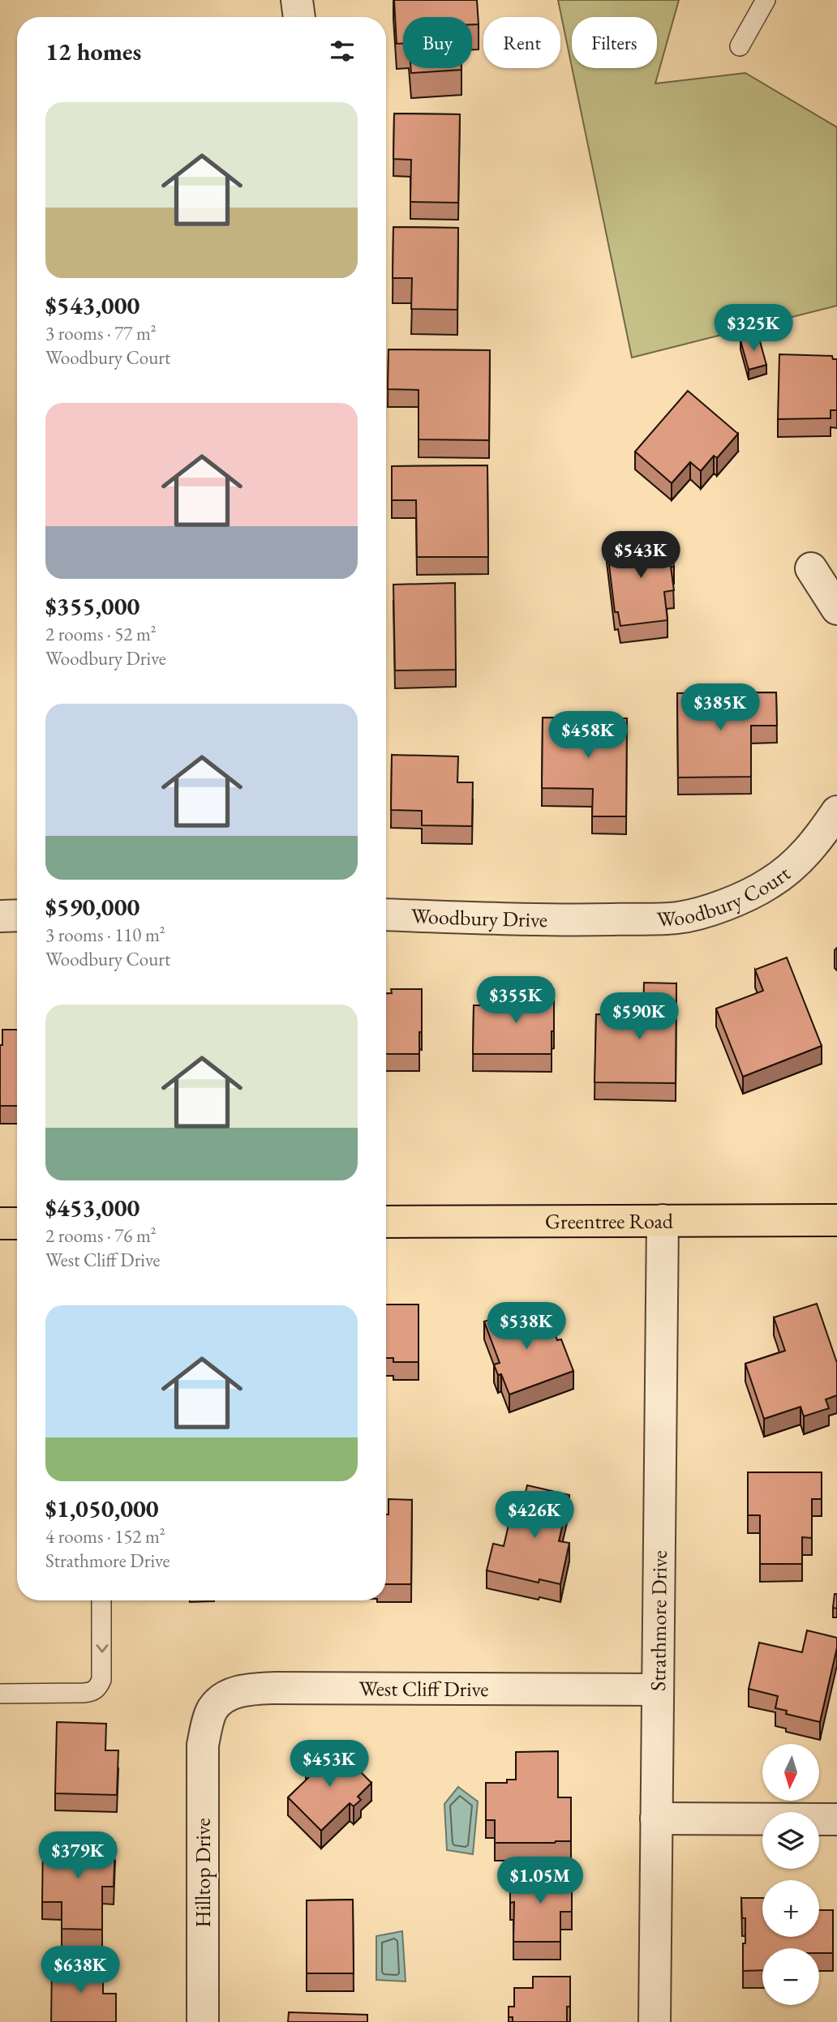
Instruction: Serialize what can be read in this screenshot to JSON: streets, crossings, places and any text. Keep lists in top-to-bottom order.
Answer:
{
  "streets": {
    "main road": ["Greentree Road"],
    "street": [
      "Woodbury Court",
      "Woodbury Drive",
      "Strathmore Drive",
      "West Cliff Drive",
      "Hilltop Drive"
    ]
  },
  "crossings": [
    ["Woodbury Court", "Woodbury Drive"],
    ["Greentree Road", "Strathmore Drive"],
    ["Strathmore Drive", "West Cliff Drive"],
    ["West Cliff Drive", "Hilltop Drive"]
  ],
  "north": "bottom",
  "page": {
    "chip": ["Buy", "Rent", "Filters"],
    "heading": "12 homes",
    "list": [
      {
        "name": "$543,000",
        "note": "3 rooms · 77 m² · Woodbury Court"
      },
      {
        "name": "$355,000",
        "note": "2 rooms · 52 m² · Woodbury Drive"
      },
      {
        "name": "$590,000",
        "note": "3 rooms · 110 m² · Woodbury Court"
      },
      {
        "name": "$453,000",
        "note": "2 rooms · 76 m² · West Cliff Drive"
      },
      {
        "name": "$1,050,000",
        "note": "4 rooms · 152 m² · Strathmore Drive"
      }
    ],
    "price": [
      "$325K",
      "$543K",
      "$385K",
      "$458K",
      "$355K",
      "$590K",
      "$538K",
      "$426K",
      "$453K",
      "$379K",
      "$1.05M",
      "$638K"
    ],
    "map_buttons": ["+", "−"]
  }
}
